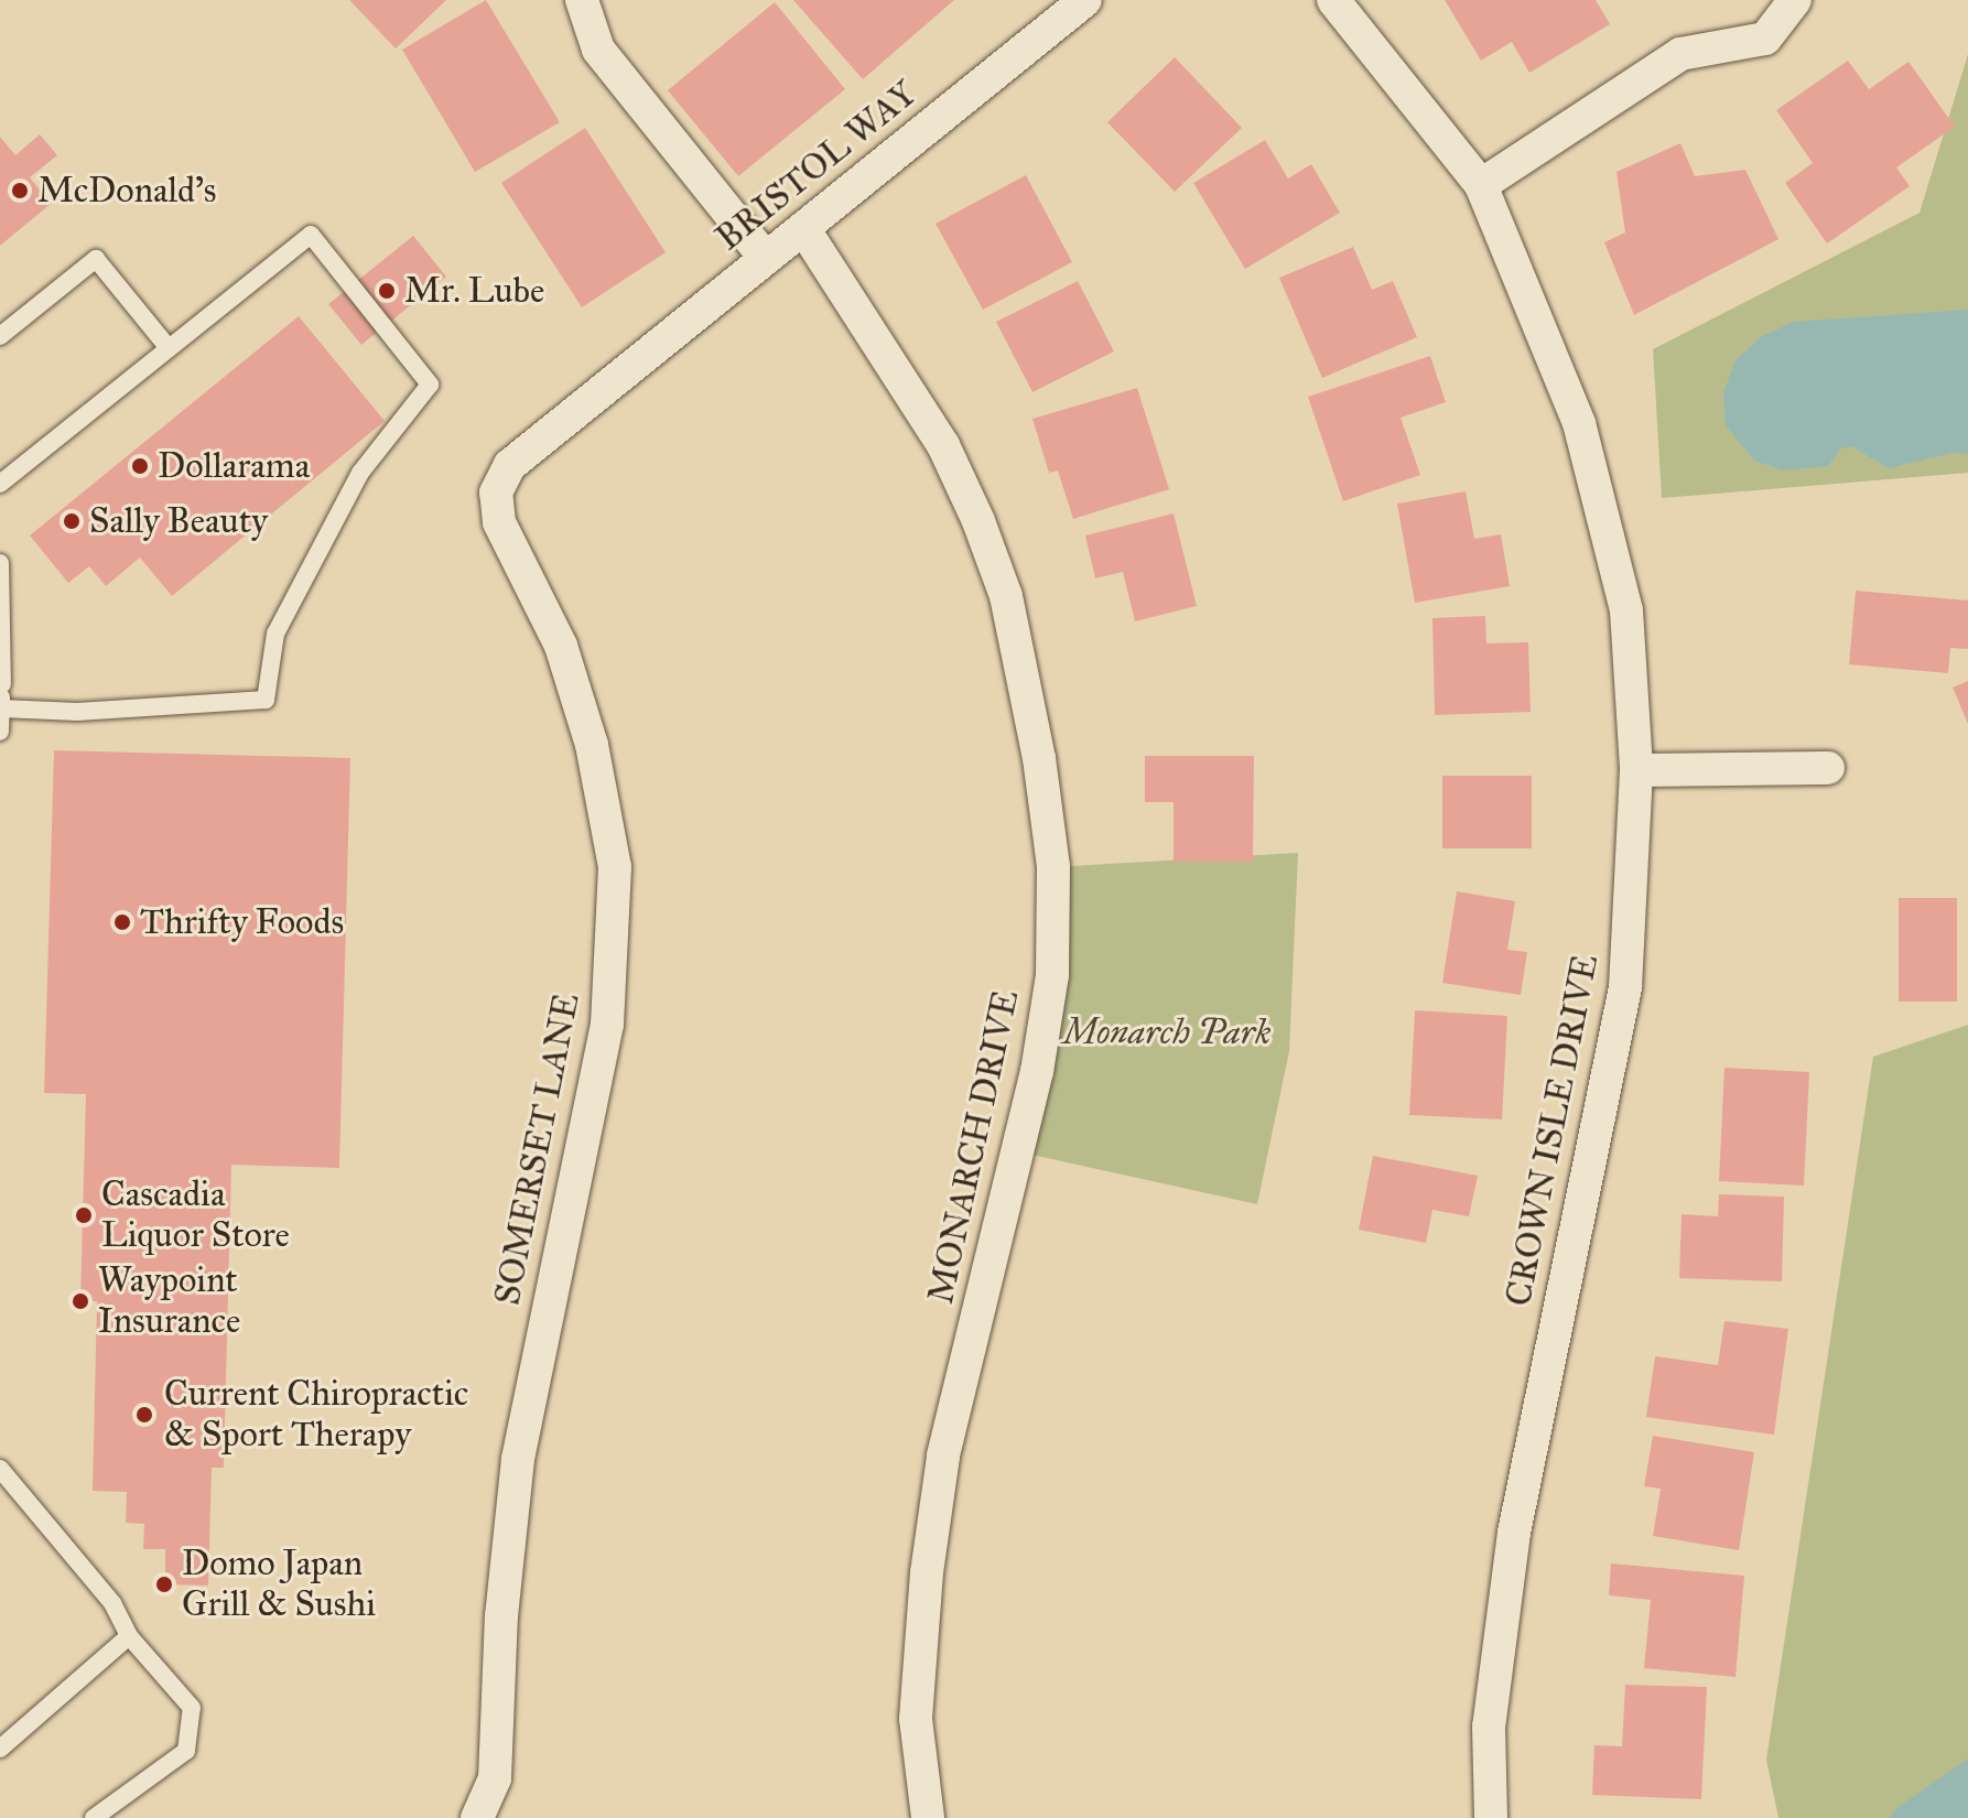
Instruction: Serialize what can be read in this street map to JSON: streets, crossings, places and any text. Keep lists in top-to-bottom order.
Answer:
{
  "streets": {
    "street": [
      "BRISTOL WAY",
      "CROWN ISLE DRIVE",
      "MONARCH DRIVE",
      "SOMERSET LANE"
    ]
  },
  "crossings": [
    ["BRISTOL WAY", "MONARCH DRIVE"],
    ["BRISTOL WAY", "SOMERSET LANE"]
  ],
  "parks": ["Monarch Park"],
  "places": [
    "McDonald's",
    "Mr. Lube",
    "Dollarama",
    "Sally Beauty",
    "Thrifty Foods",
    "Cascadia Liquor Store",
    "Waypoint Insurance",
    "Current Chiropractic & Sport Therapy",
    "Domo Japan Grill & Sushi"
  ]
}
